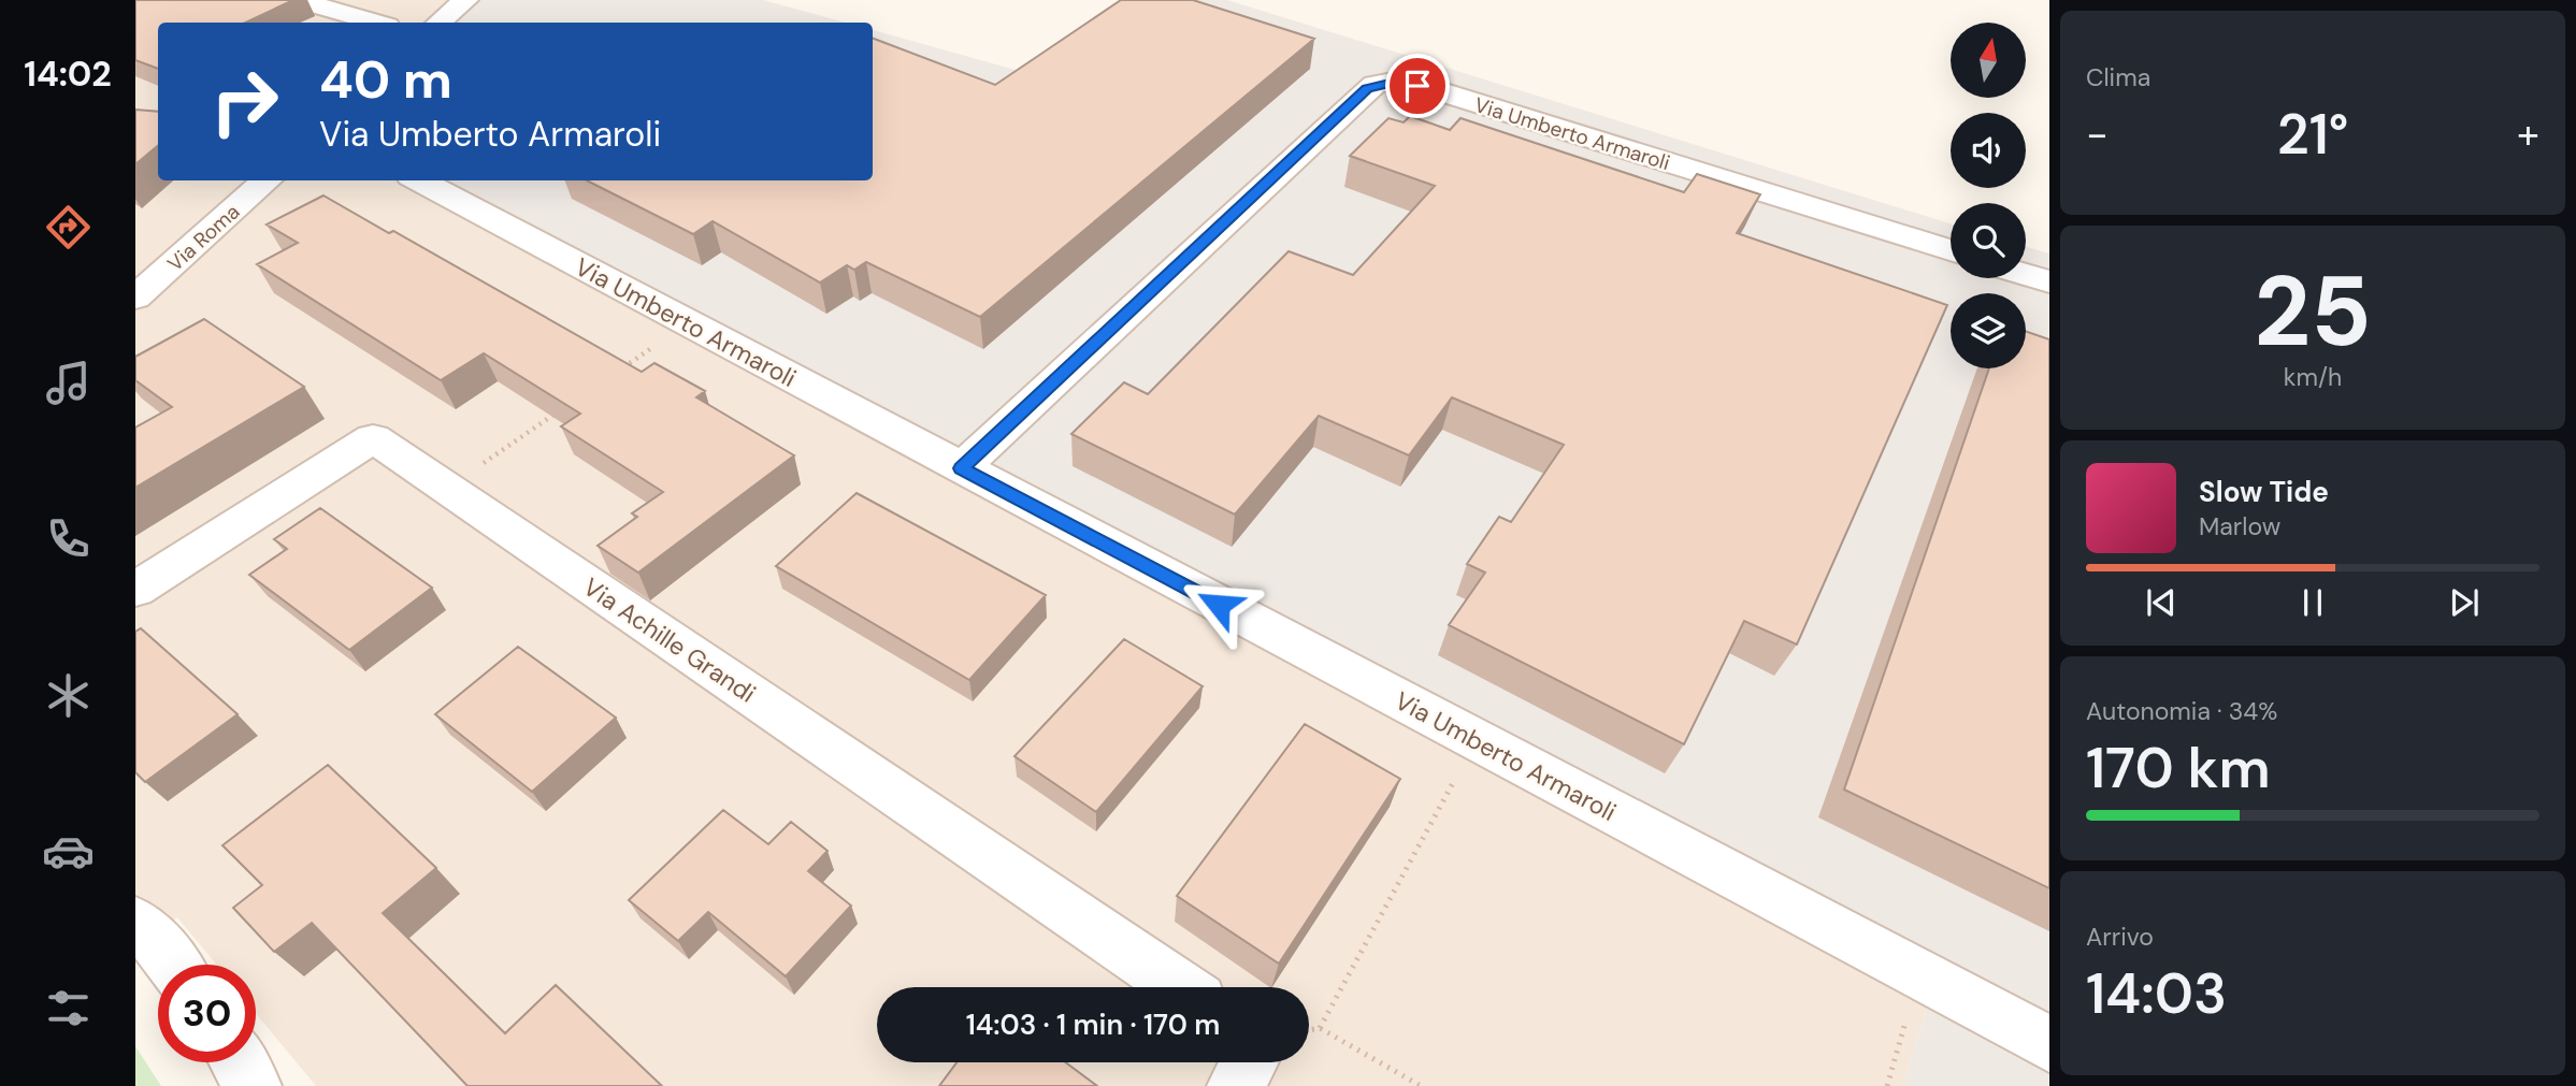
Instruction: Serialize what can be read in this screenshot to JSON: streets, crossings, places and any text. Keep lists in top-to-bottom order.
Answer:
{
  "streets": {
    "street": ["Via Umberto Armaroli", "Via Roma", "Via Achille Grandi"]
  },
  "north": "top",
  "page": {
    "tabs": "14:02",
    "tile": [
      "Clima",
      ["25", "km/h"],
      ["Autonomia · 34%", "170 km"],
      ["Arrivo", "14:03"]
    ],
    "turn": ["40 m", "Via Umberto Armaroli"],
    "heat": ["−", "21°", "+"],
    "song": ["Slow Tide", "Marlow"],
    "limit": "30",
    "trip": "14:03 · 1 min · 170 m"
  }
}
